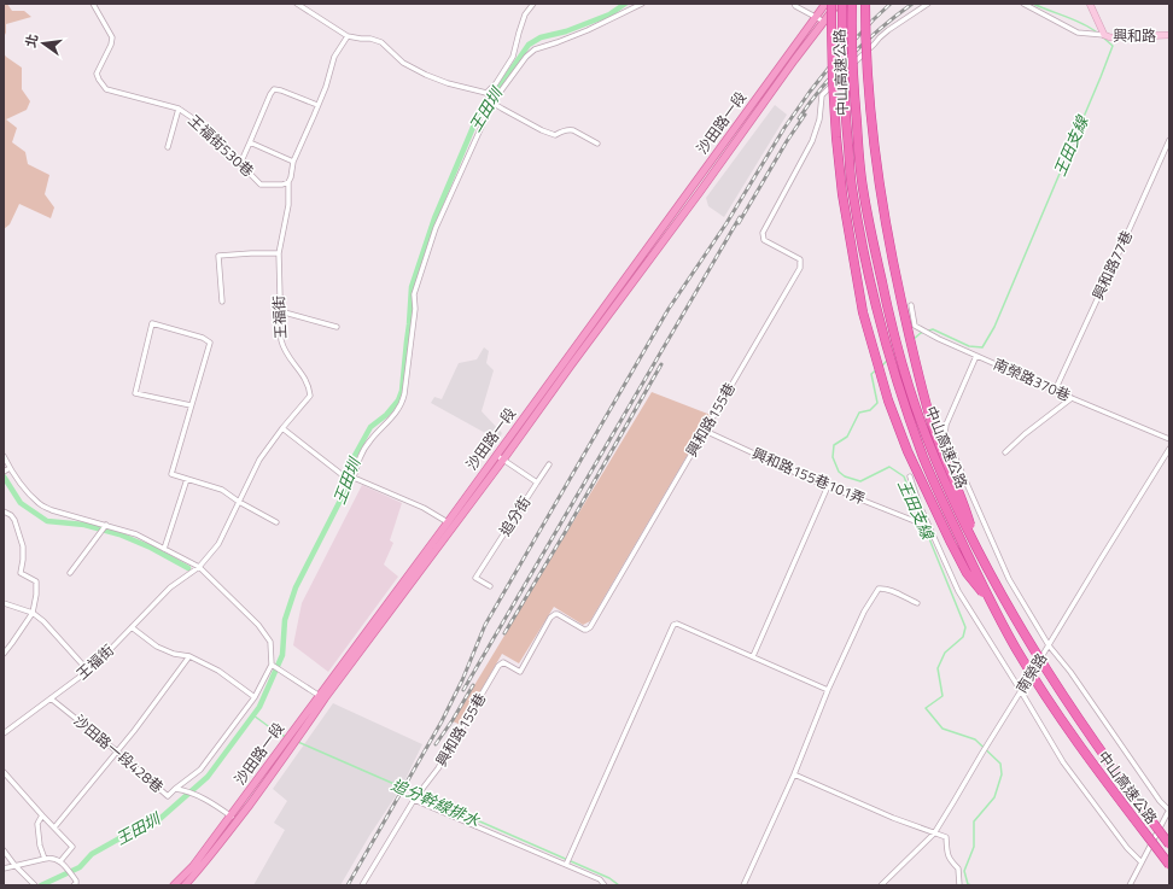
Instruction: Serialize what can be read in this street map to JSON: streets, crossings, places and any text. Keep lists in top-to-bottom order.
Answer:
{
  "streets": {
    "highway": ["中山高速公路"],
    "main road": ["沙田路一段"],
    "street": [
      "興和路",
      "王福街530巷",
      "興和路77巷",
      "王福街",
      "南榮路370巷",
      "興和路155巷",
      "興和路155巷101弄",
      "追分街",
      "南榮路",
      "沙田路一段428巷"
    ]
  },
  "crossings": [
    ["沙田路一段", "追分街"],
    ["沙田路一段", "沙田路一段428巷"],
    ["王福街530巷", "王福街"],
    ["興和路77巷", "南榮路370巷"],
    ["王福街", "沙田路一段428巷"],
    ["興和路155巷", "興和路155巷101弄"]
  ],
  "water": ["王田圳", "王田支線", "追分幹線排水"],
  "north": "left"
}
